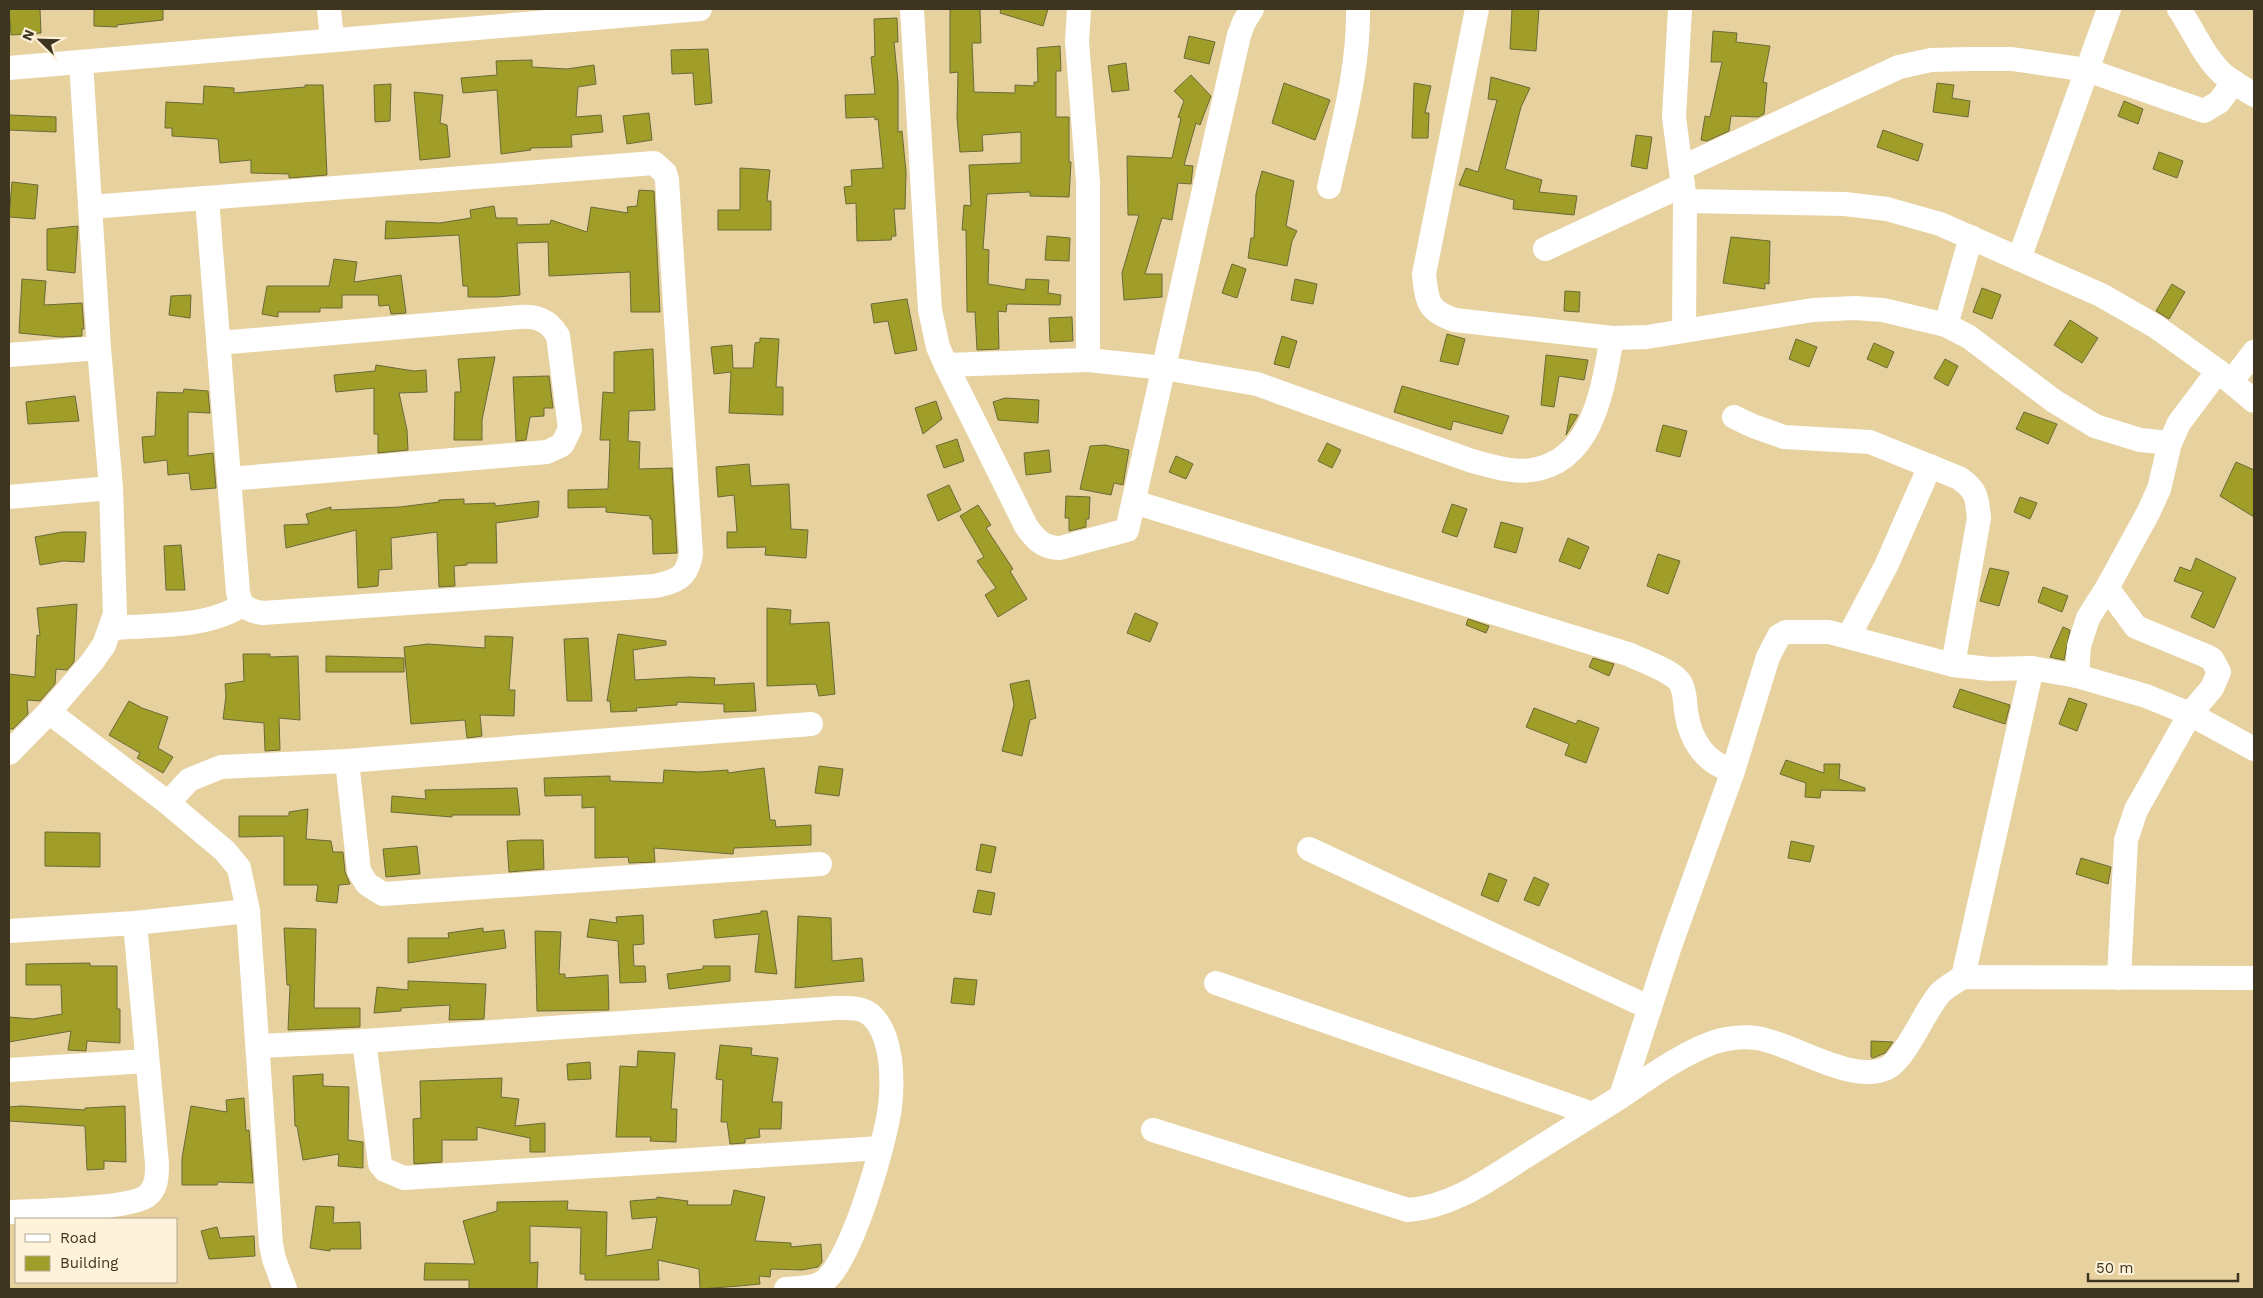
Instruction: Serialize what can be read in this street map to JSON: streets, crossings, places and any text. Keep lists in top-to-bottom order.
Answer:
{
  "legend": ["Road", "Building"],
  "scale_bar": "50 m",
  "north": "top left"
}
